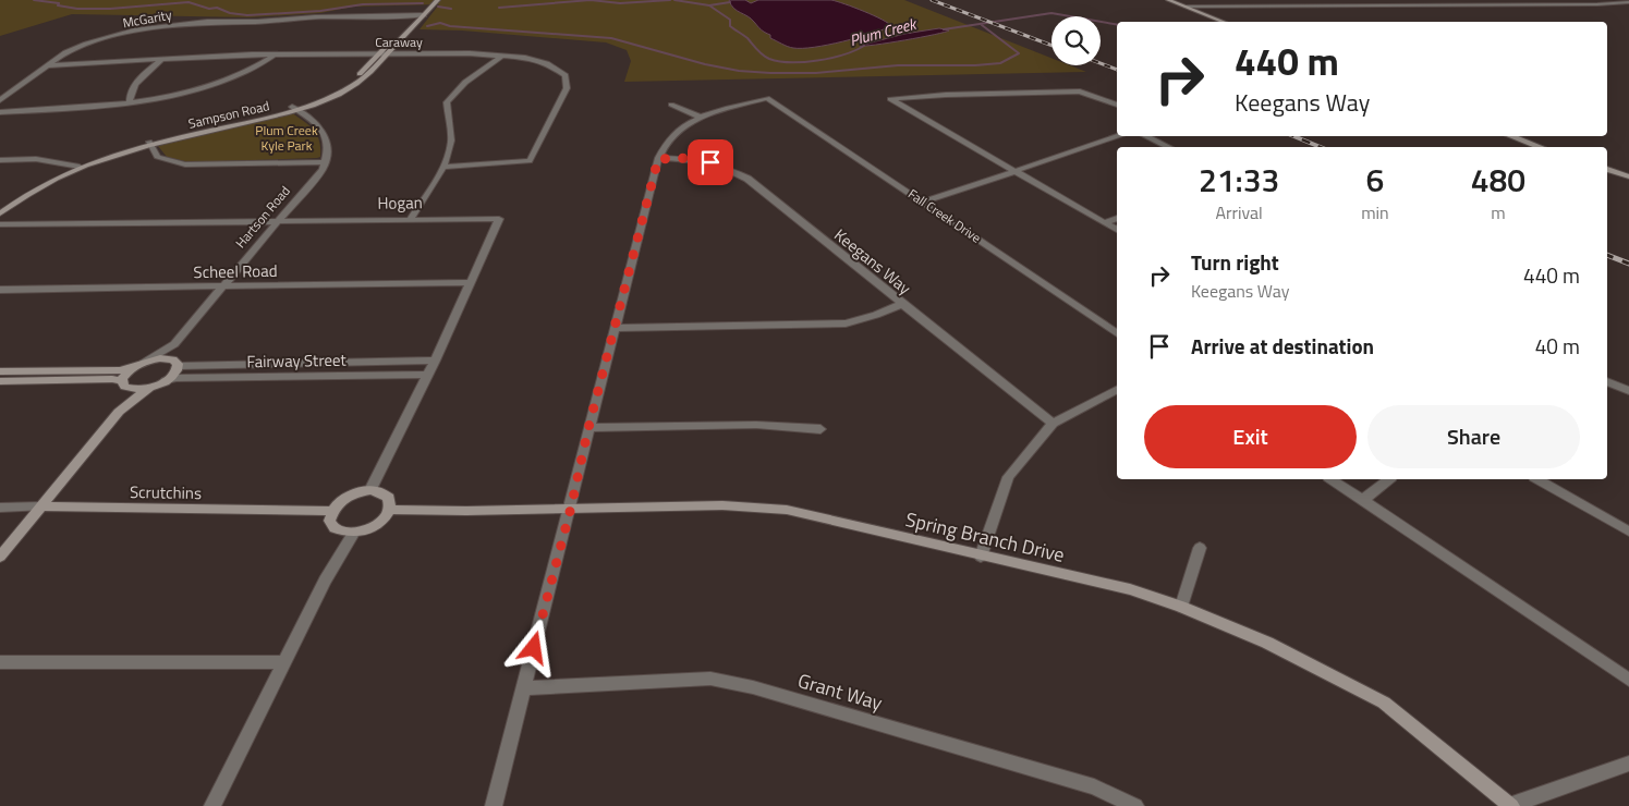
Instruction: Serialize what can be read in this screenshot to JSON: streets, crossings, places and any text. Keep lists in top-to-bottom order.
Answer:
{
  "streets": {
    "street": [
      "McGarity",
      "Caraway",
      "Sampson Road",
      "Hogan",
      "Fall Creek Drive",
      "Hartson Road",
      "Keegans Way",
      "Scheel Road",
      "Fairway Street",
      "Scrutchins",
      "Spring Branch Drive",
      "Grant Way"
    ]
  },
  "crossings": [
    ["McGarity", "Caraway"],
    ["McGarity", "Sampson Road"],
    ["Caraway", "Sampson Road"],
    ["Hogan", "Hartson Road"],
    ["Hogan", "Scheel Road"],
    ["Hogan", "Fairway Street"],
    ["Hogan", "Scrutchins"],
    ["Hogan", "Spring Branch Drive"],
    ["Hartson Road", "Scheel Road"],
    ["Scrutchins", "Spring Branch Drive"]
  ],
  "water": ["Plum Creek"],
  "parks": ["Plum Creek Kyle Park"],
  "page": {
    "turn": ["440 m", "Keegans Way"],
    "eta": [
      "21:33",
      "Arrival",
      "6",
      "min",
      "480",
      "m"
    ],
    "list": [
      {
        "name": "Turn right",
        "note": "Keegans Way",
        "value": "440 m"
      },
      {
        "name": "Arrive at destination",
        "value": "40 m"
      }
    ],
    "buttons": ["Exit", "Share"]
  }
}
